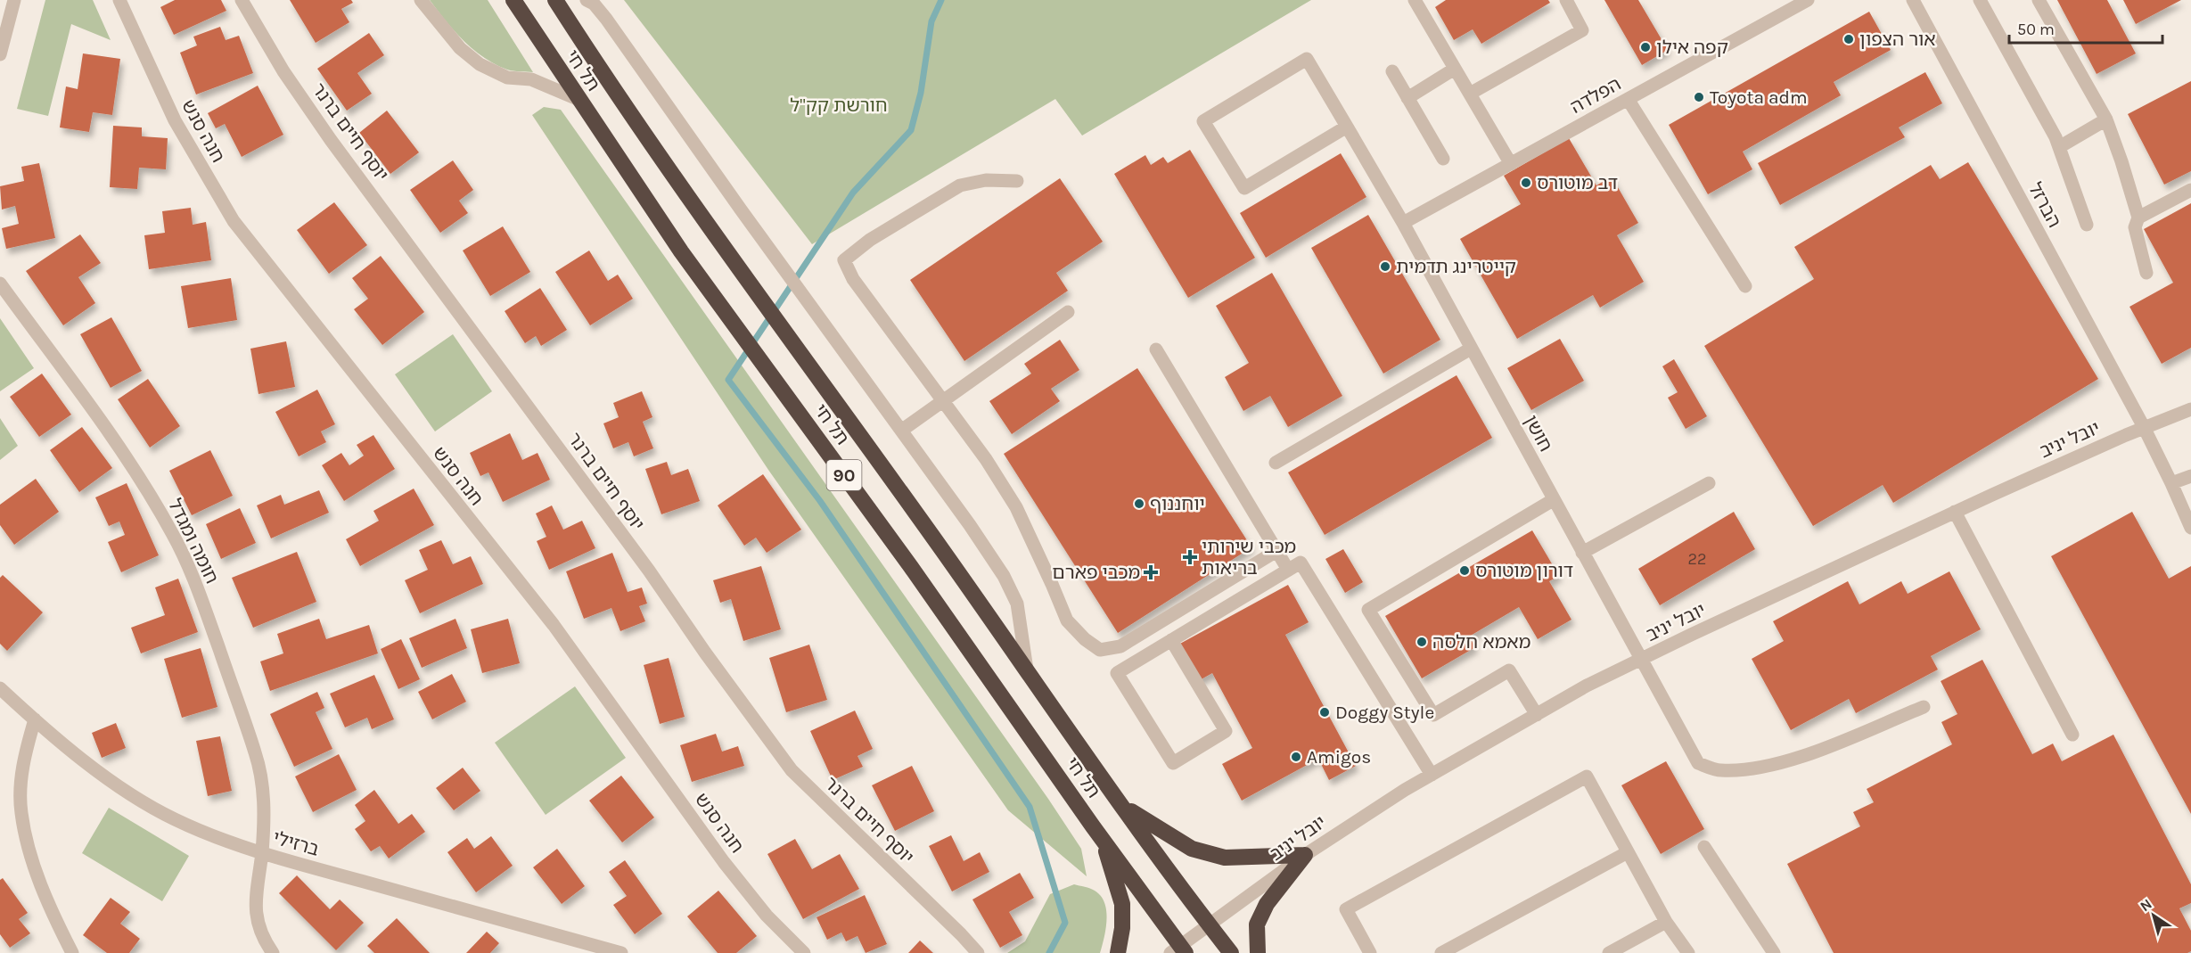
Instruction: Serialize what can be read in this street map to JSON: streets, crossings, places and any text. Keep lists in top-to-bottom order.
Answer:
{
  "streets": {
    "highway": ["תל חי", "90"],
    "street": [
      "הפלדה",
      "חנה סנש",
      "יוסף חיים ברנר",
      "הברזל",
      "חושן",
      "יובל יניב",
      "חומה ומגדל",
      "ברזילי"
    ]
  },
  "crossings": [
    ["תל חי", "יובל יניב"],
    ["תל חי", "90"],
    ["הפלדה", "חושן"],
    ["הברזל", "יובל יניב"],
    ["חושן", "יובל יניב"],
    ["יובל יניב", "90"],
    ["חומה ומגדל", "ברזילי"]
  ],
  "parks": ["חורשת קק\"ל"],
  "places": {
    "other": [
      "אור הצפון",
      "קפה אילן",
      "Toyota adm",
      "דב מוטורס",
      "קייטרינג תדמית",
      "יוחננוף",
      "דורון מוטורס",
      "מאמא חלסה",
      "Doggy Style",
      "Amigos"
    ],
    "health": ["מכבי שירותי בריאות", "מכבי פארם"]
  },
  "house_numbers": ["22"],
  "scale_bar": "50 m",
  "north": "top left"
}
